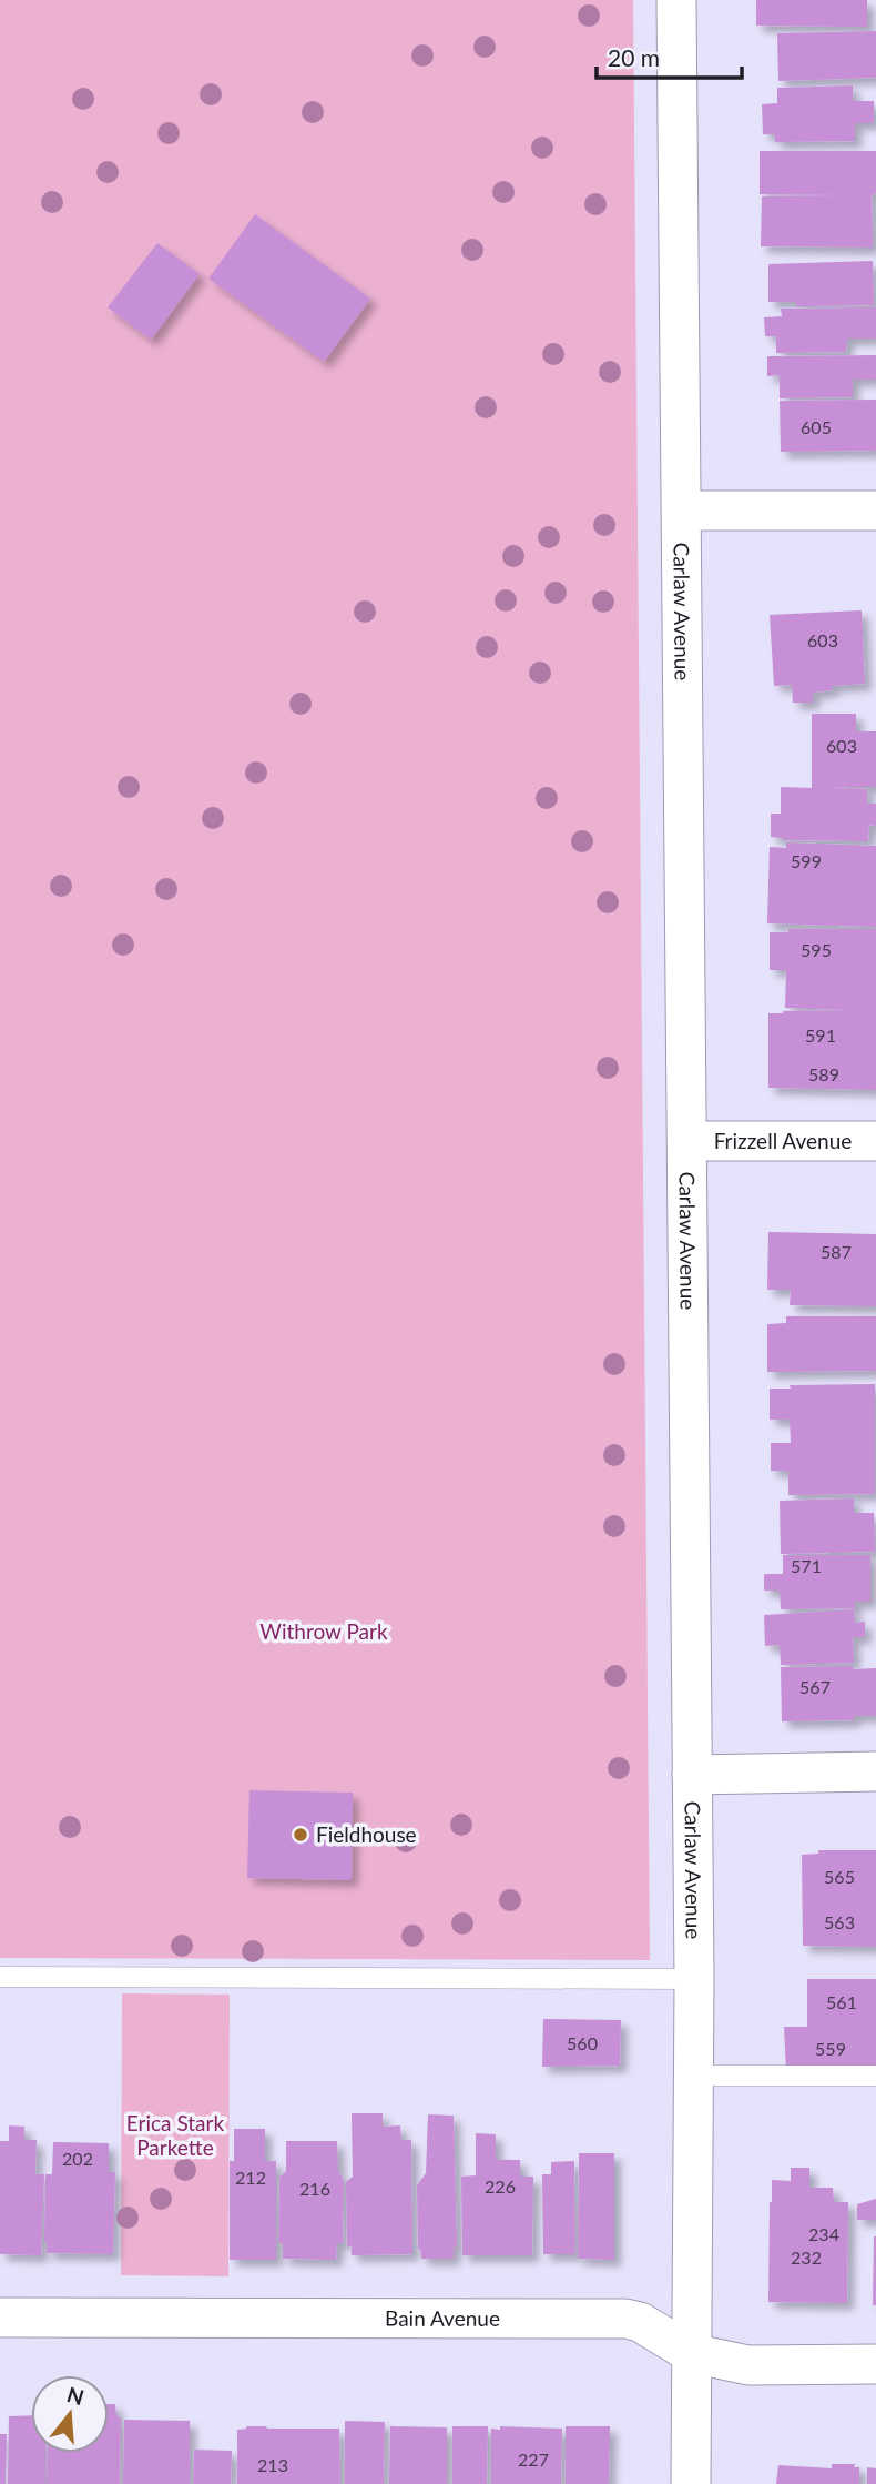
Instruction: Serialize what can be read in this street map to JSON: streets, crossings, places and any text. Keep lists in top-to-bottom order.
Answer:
{
  "streets": {
    "street": ["Carlaw Avenue", "Frizzell Avenue", "Bain Avenue"]
  },
  "crossings": [
    ["Carlaw Avenue", "Frizzell Avenue"],
    ["Carlaw Avenue", "Bain Avenue"]
  ],
  "parks": ["Withrow Park", "Erica Stark Parkette"],
  "places": ["Fieldhouse"],
  "house_numbers": [
    "605",
    "603",
    "603",
    "599",
    "595",
    "591",
    "589",
    "587",
    "571",
    "567",
    "565",
    "563",
    "561",
    "560",
    "559",
    "202",
    "212",
    "226",
    "216",
    "234",
    "232",
    "227",
    "213"
  ],
  "scale_bar": "20 m",
  "north": "top"
}
